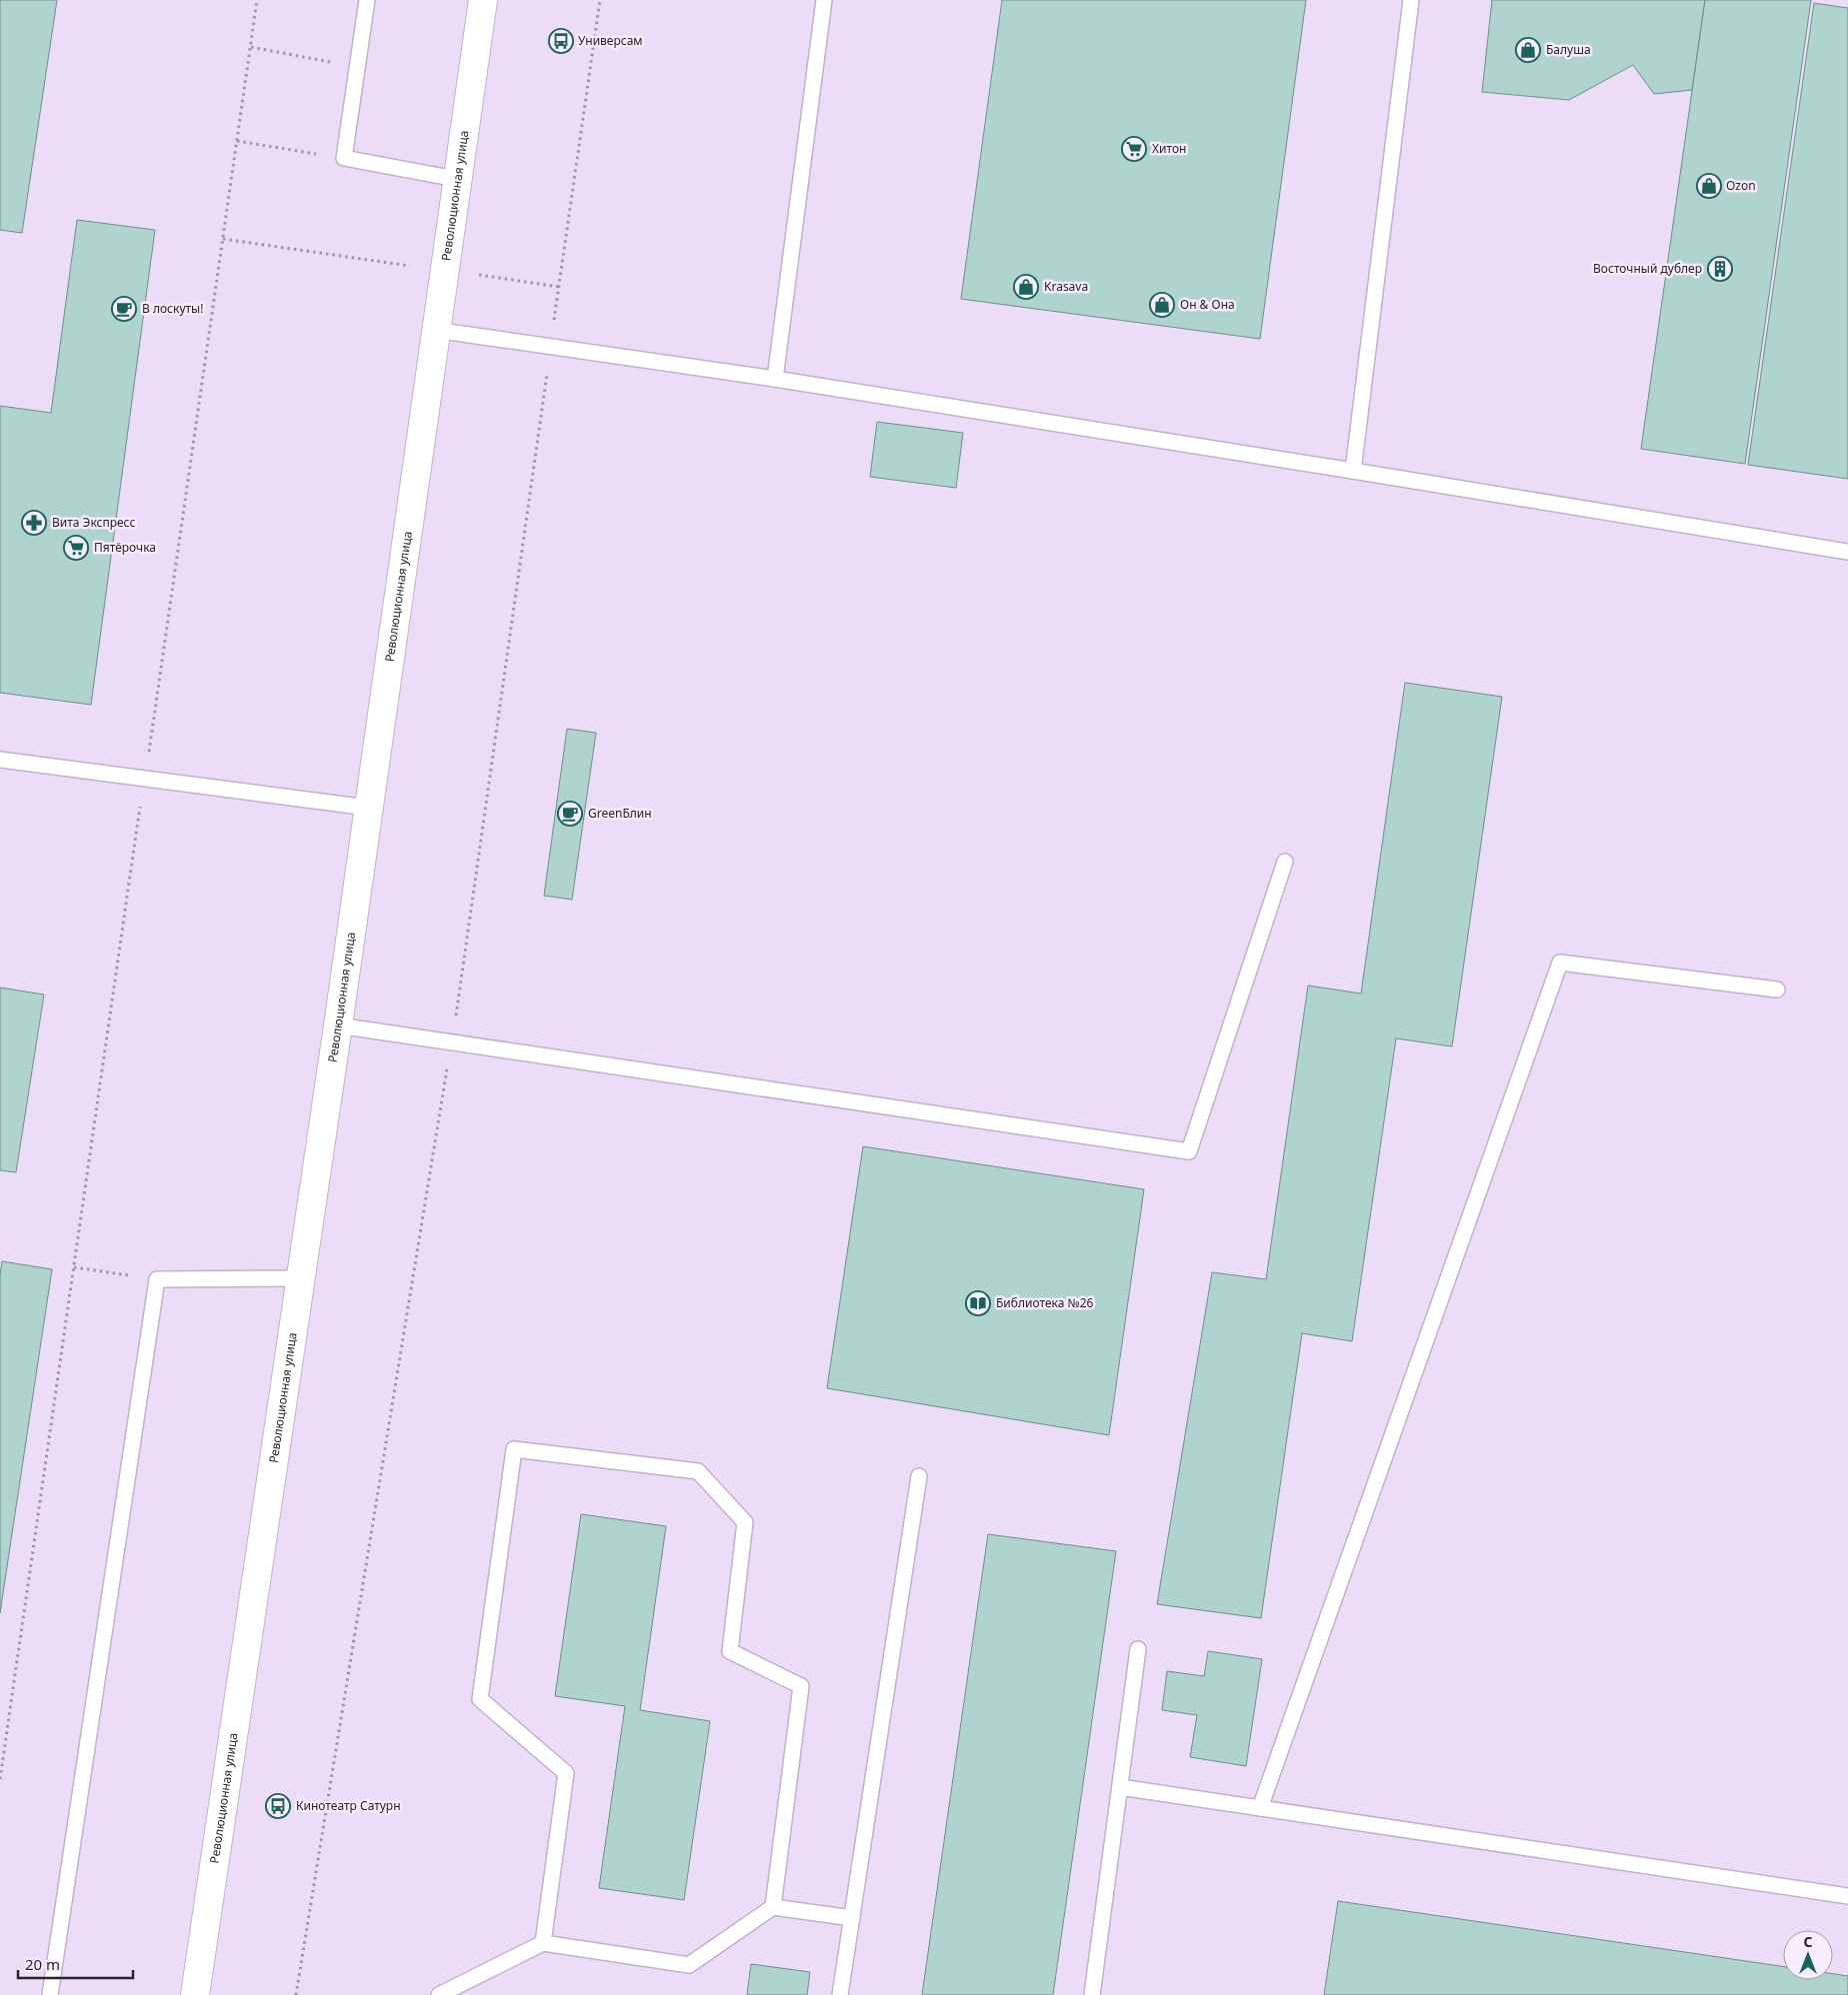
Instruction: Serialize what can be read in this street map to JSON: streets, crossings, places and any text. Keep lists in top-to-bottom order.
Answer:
{
  "streets": {
    "main road": ["Революционная улица"]
  },
  "places": {
    "bus stop": ["Универсам", "Кинотеатр Сатурн"],
    "shop": [
      "Балуша",
      "Ozon",
      "Krasava",
      "Он & Она"
    ],
    "supermarket": ["Хитон", "Пятёрочка"],
    "building": ["Восточный дублер"],
    "cafe": ["В лоскуты!", "GreenБлин"],
    "pharmacy": ["Вита Экспресс"],
    "library": ["Библиотека №26"]
  },
  "scale_bar": "20 m",
  "north": "top"
}
